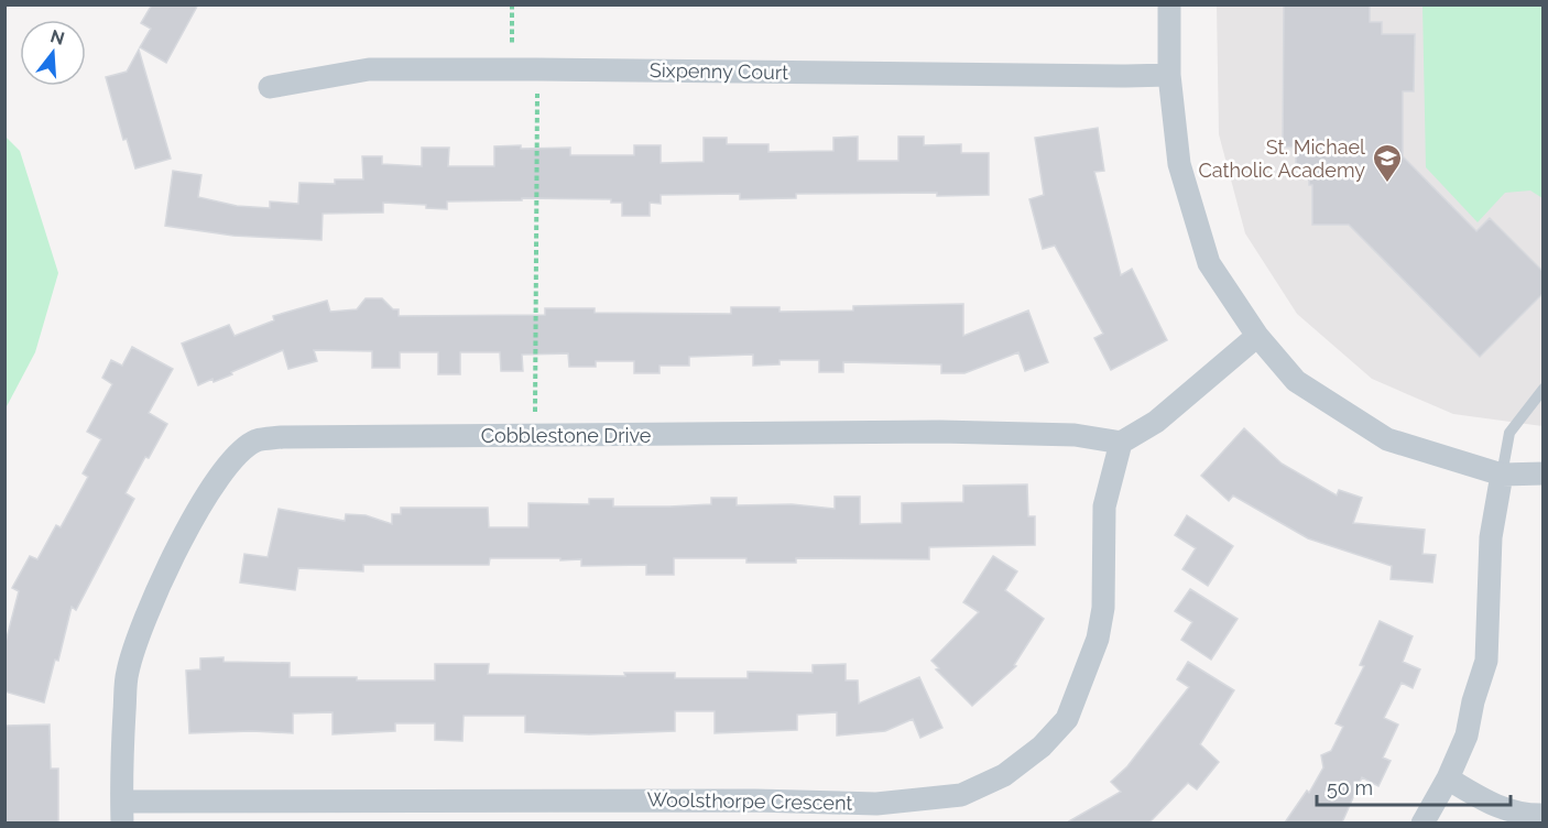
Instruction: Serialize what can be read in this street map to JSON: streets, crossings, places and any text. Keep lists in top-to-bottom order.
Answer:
{
  "streets": {
    "street": ["Sixpenny Court", "Cobblestone Drive", "Woolsthorpe Crescent"]
  },
  "crossings": [
    ["Cobblestone Drive", "Woolsthorpe Crescent"]
  ],
  "places": {
    "school or university": ["St. Michael Catholic Academy"]
  },
  "scale_bar": "50 m",
  "north": "top"
}
